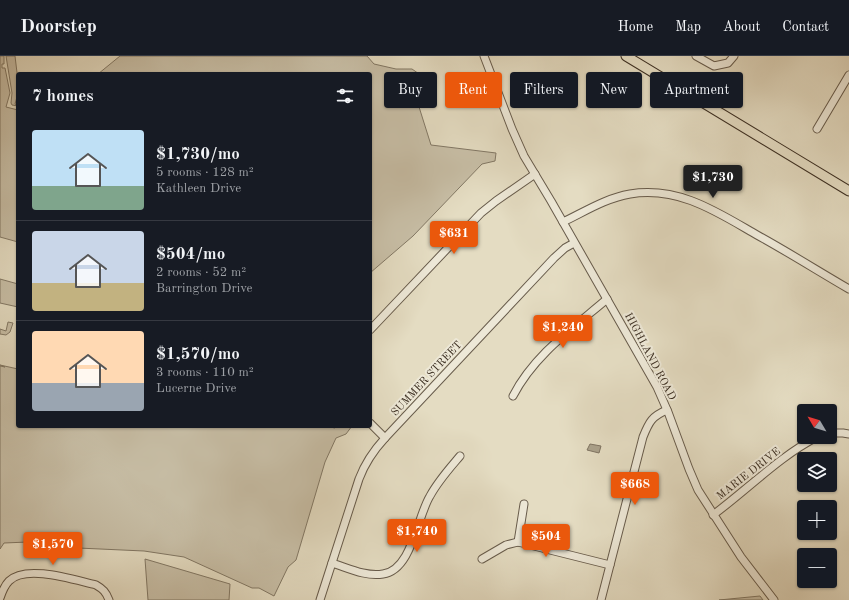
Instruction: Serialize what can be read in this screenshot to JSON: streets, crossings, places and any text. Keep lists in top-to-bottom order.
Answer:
{
  "streets": {
    "street": ["HIGHLAND ROAD", "SUMMER STREET", "MARIE DRIVE"]
  },
  "crossings": [
    ["HIGHLAND ROAD", "SUMMER STREET"],
    ["HIGHLAND ROAD", "MARIE DRIVE"]
  ],
  "north": "top left",
  "page": {
    "header": "Doorstep",
    "nav": [
      "Home",
      "Map",
      "About",
      "Contact"
    ],
    "chip": [
      "Buy",
      "Rent",
      "Filters",
      "New",
      "Apartment"
    ],
    "heading": "7 homes",
    "list": [
      {
        "name": "$1,730/mo",
        "note": "5 rooms · 128 m² · Kathleen Drive"
      },
      {
        "name": "$504/mo",
        "note": "2 rooms · 52 m² · Barrington Drive"
      },
      {
        "name": "$1,570/mo",
        "note": "3 rooms · 110 m² · Lucerne Drive"
      }
    ],
    "price": [
      "$1,730",
      "$631",
      "$1,240",
      "$668",
      "$1,740",
      "$504",
      "$1,570"
    ],
    "map_buttons": ["+", "−"]
  }
}
